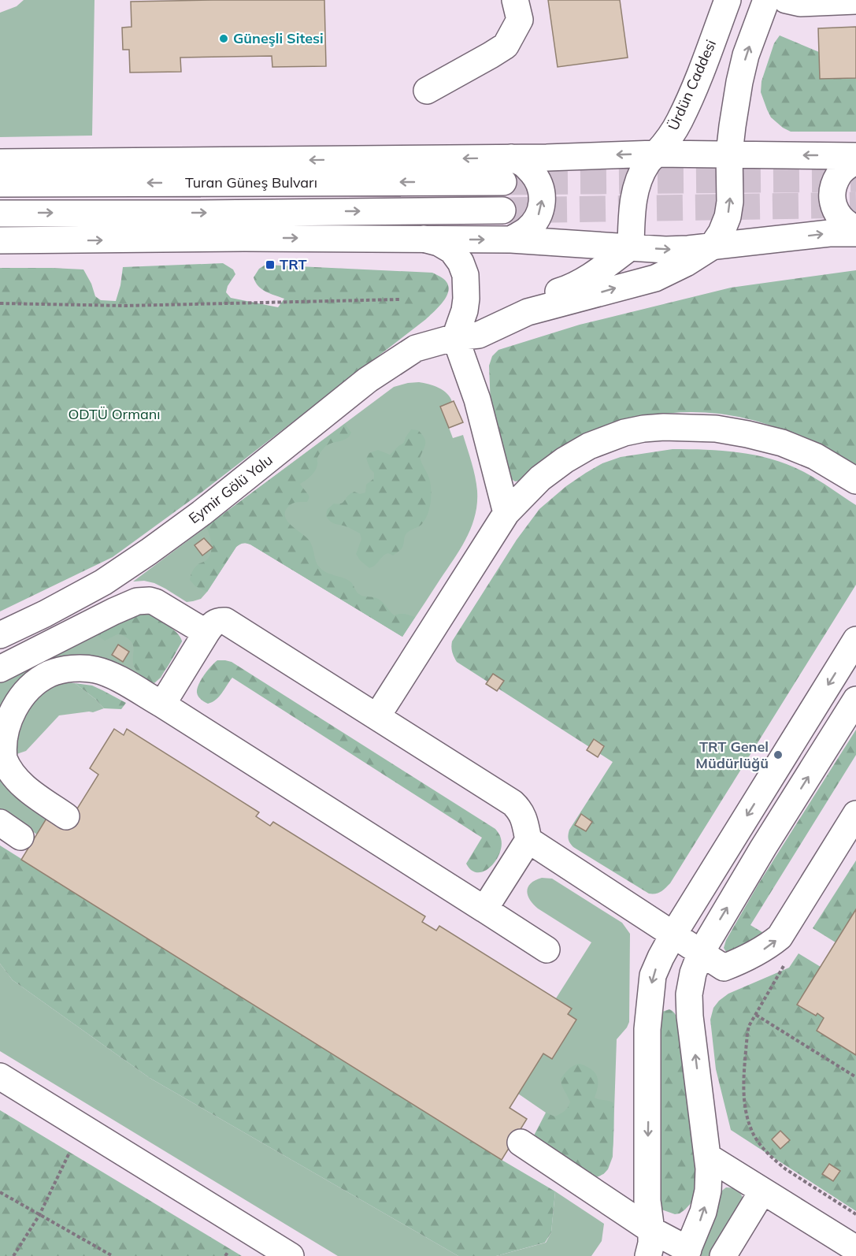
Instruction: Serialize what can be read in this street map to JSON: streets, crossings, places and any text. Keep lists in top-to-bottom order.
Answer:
{
  "streets": {
    "main road": ["Ürdün Caddesi", "Turan Güneş Bulvarı", "Eymir Gölü Yolu"]
  },
  "parks": ["ODTÜ Ormanı"],
  "places": {
    "other": ["Güneşli Sitesi", "TRT Genel Müdürlüğü"],
    "transit": ["TRT"]
  }
}
